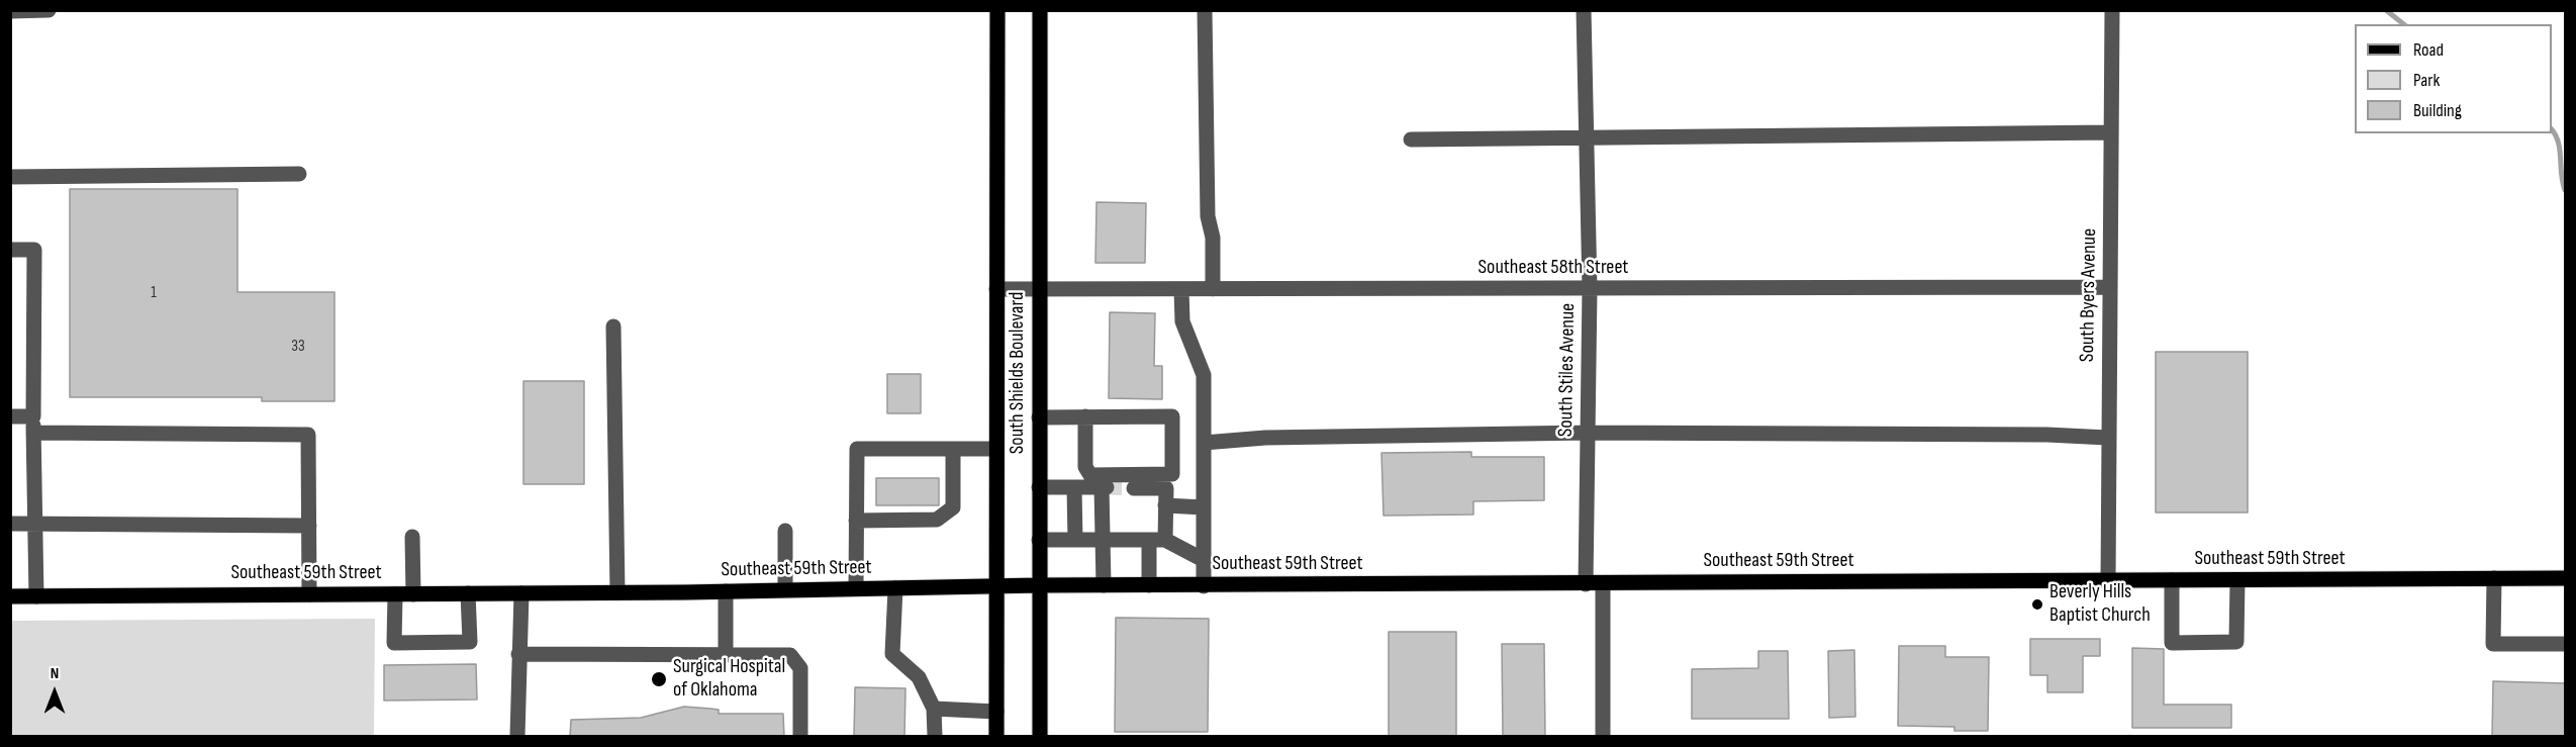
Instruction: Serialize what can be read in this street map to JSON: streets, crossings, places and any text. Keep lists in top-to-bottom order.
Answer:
{
  "streets": {
    "main road": ["South Shields Boulevard", "Southeast 59th Street"],
    "street": ["Southeast 58th Street", "South Byers Avenue", "South Stiles Avenue"]
  },
  "crossings": [
    ["Southeast 58th Street", "South Byers Avenue"],
    ["Southeast 58th Street", "South Stiles Avenue"],
    ["Southeast 58th Street", "South Shields Boulevard"],
    ["South Byers Avenue", "Southeast 59th Street"],
    ["South Stiles Avenue", "Southeast 59th Street"],
    ["South Shields Boulevard", "Southeast 59th Street"]
  ],
  "places": ["Beverly Hills Baptist Church", "Surgical Hospital of Oklahoma"],
  "house_numbers": ["1", "33"],
  "legend": ["Road", "Park", "Building"],
  "north": "top"
}
